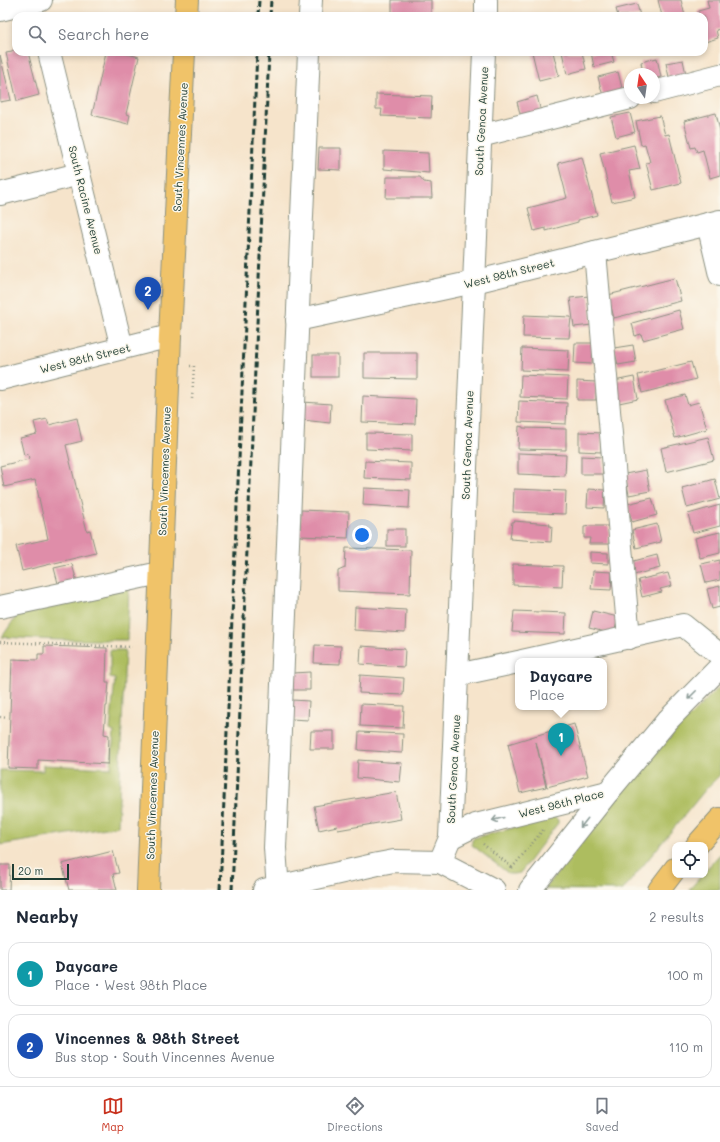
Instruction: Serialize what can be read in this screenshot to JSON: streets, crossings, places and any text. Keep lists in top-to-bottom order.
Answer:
{
  "streets": {
    "main road": ["South Vincennes Avenue"],
    "street": [
      "South Genoa Avenue",
      "South Racine Avenue",
      "West 98th Street",
      "West 98th Place"
    ]
  },
  "crossings": [
    ["South Genoa Avenue", "West 98th Street"],
    ["South Genoa Avenue", "West 98th Place"],
    ["South Vincennes Avenue", "West 98th Street"],
    ["South Racine Avenue", "West 98th Street"]
  ],
  "scale_bar": "20 m",
  "north": "top",
  "page": {
    "search": "Search here",
    "pins": ["2", "1"],
    "popup": ["Daycare", "Place"],
    "scale": "20 m",
    "heading": ["Nearby", "2 results"],
    "list": [
      {
        "mark": "1",
        "name": "Daycare",
        "note": "Place · West 98th Place",
        "value": "100 m"
      },
      {
        "mark": "2",
        "name": "Vincennes & 98th Street",
        "note": "Bus stop · South Vincennes Avenue",
        "value": "110 m"
      }
    ],
    "nav": ["Map", "Directions", "Saved"]
  }
}
